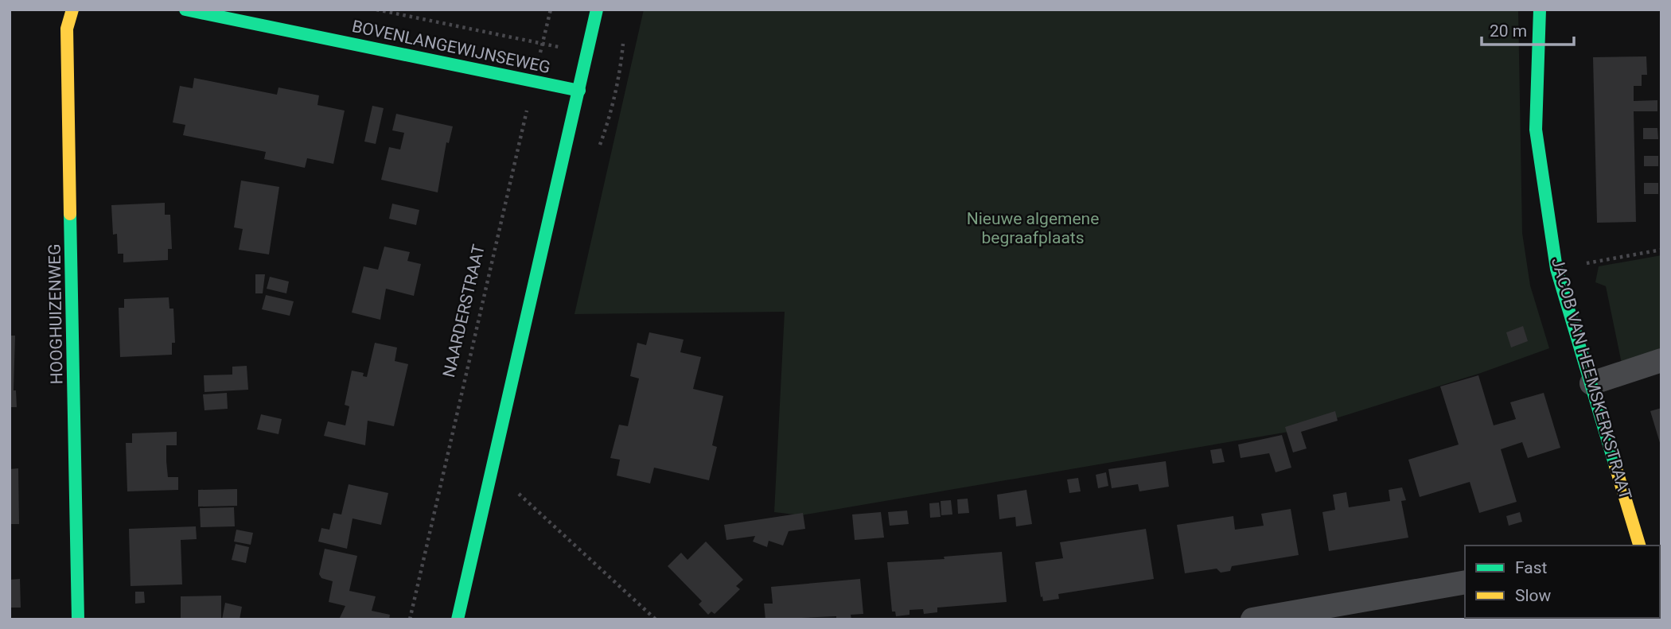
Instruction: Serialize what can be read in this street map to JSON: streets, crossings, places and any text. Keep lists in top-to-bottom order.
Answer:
{
  "streets": {
    "street": ["BOVENLANGEWIJNSEWEG", "HOOGHUIZENWEG", "JACOB VAN HEEMSKERKSTRAAT"],
    "path": ["NAARDERSTRAAT"]
  },
  "crossings": [
    ["BOVENLANGEWIJNSEWEG", "NAARDERSTRAAT"]
  ],
  "parks": ["Nieuwe algemene begraafplaats"],
  "legend": ["Fast", "Slow"],
  "scale_bar": "20 m"
}
